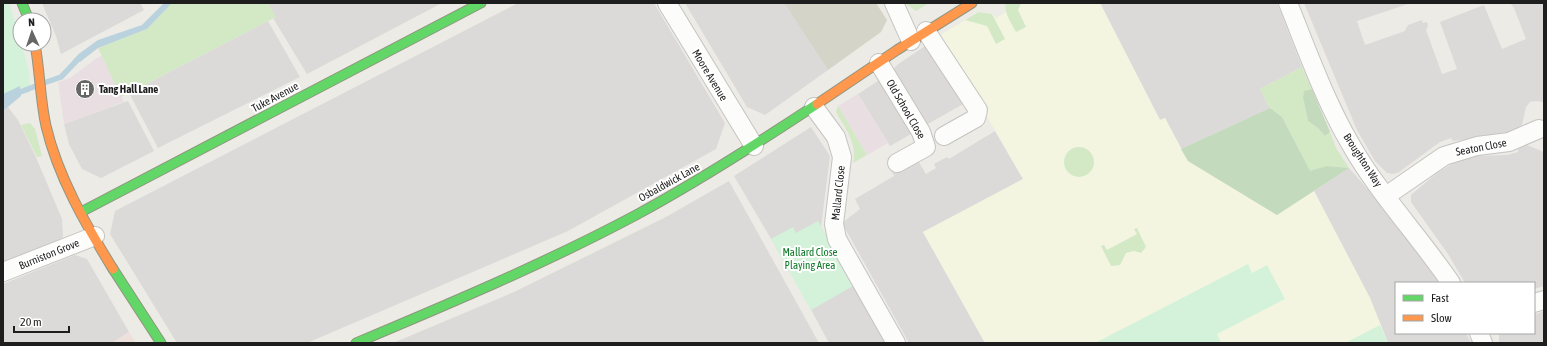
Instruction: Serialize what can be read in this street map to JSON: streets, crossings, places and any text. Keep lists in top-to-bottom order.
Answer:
{
  "streets": {
    "street": [
      "Moore Avenue",
      "Tuke Avenue",
      "Old School Close",
      "Seaton Close",
      "Broughton Way",
      "Osbaldwick Lane",
      "Mallard Close",
      "Burniston Grove"
    ]
  },
  "crossings": [
    ["Moore Avenue", "Osbaldwick Lane"],
    ["Old School Close", "Osbaldwick Lane"],
    ["Seaton Close", "Broughton Way"],
    ["Osbaldwick Lane", "Mallard Close"]
  ],
  "parks": ["Mallard Close Playing Area"],
  "places": {
    "building": ["Tang Hall Lane"]
  },
  "legend": ["Fast", "Slow"],
  "scale_bar": "20 m",
  "north": "top"
}
